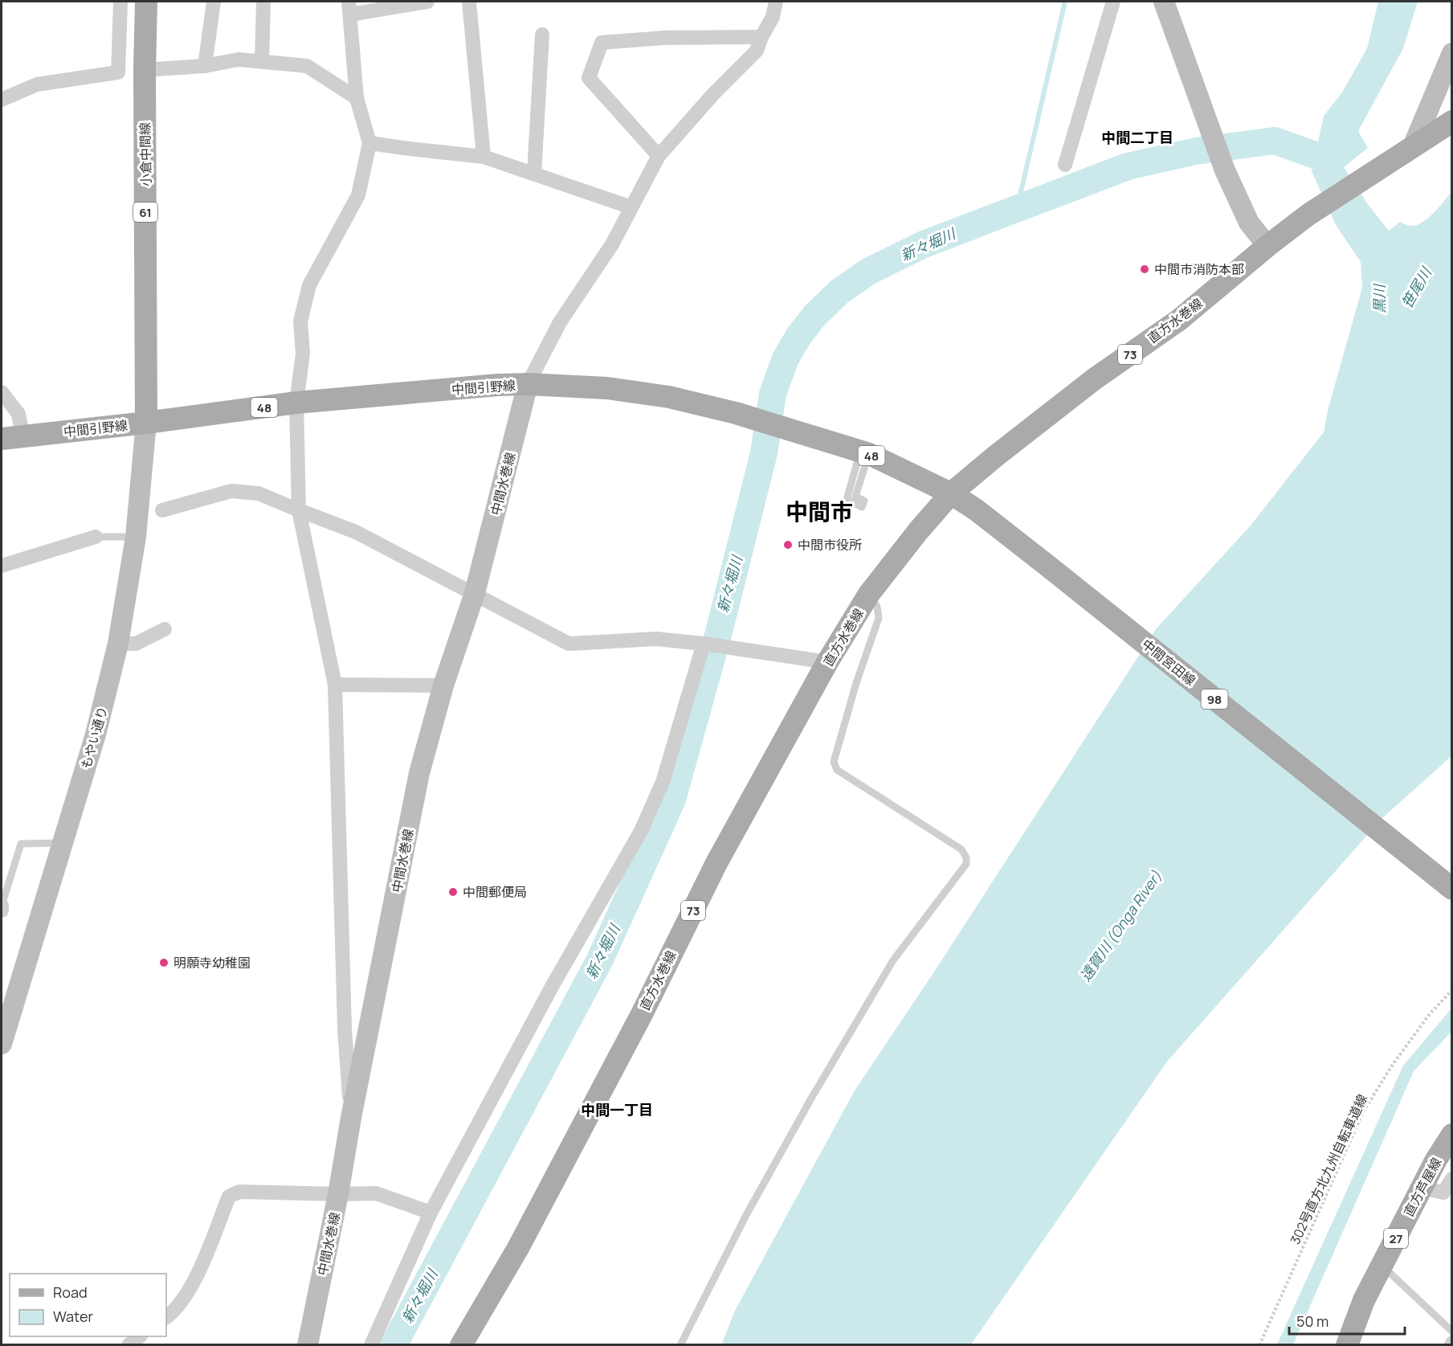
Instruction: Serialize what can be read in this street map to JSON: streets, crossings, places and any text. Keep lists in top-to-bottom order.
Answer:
{
  "streets": {
    "main road": [
      "小倉中間線",
      "61",
      "直方水巻線",
      "73",
      "中間引野線",
      "48",
      "中間宮田線",
      "98",
      "直方芦屋線",
      "27"
    ],
    "street": ["中間水巻線", "もやい通り"],
    "path": ["302号直方北九州自転車道線"]
  },
  "crossings": [
    ["小倉中間線", "中間引野線"],
    ["小倉中間線", "もやい通り"],
    ["直方水巻線", "中間引野線"],
    ["直方水巻線", "中間宮田線"],
    ["中間引野線", "中間水巻線"],
    ["中間引野線", "中間宮田線"],
    ["中間引野線", "もやい通り"]
  ],
  "districts": ["中間二丁目", "中間市", "中間一丁目"],
  "water": [
    "新々堀川",
    "笹尾川",
    "黒川",
    "遠賀川 (Onga River)"
  ],
  "places": [
    "中間市消防本部",
    "中間市役所",
    "中間郵便局",
    "明願寺幼稚園"
  ],
  "legend": ["Road", "Water"],
  "scale_bar": "50 m"
}
